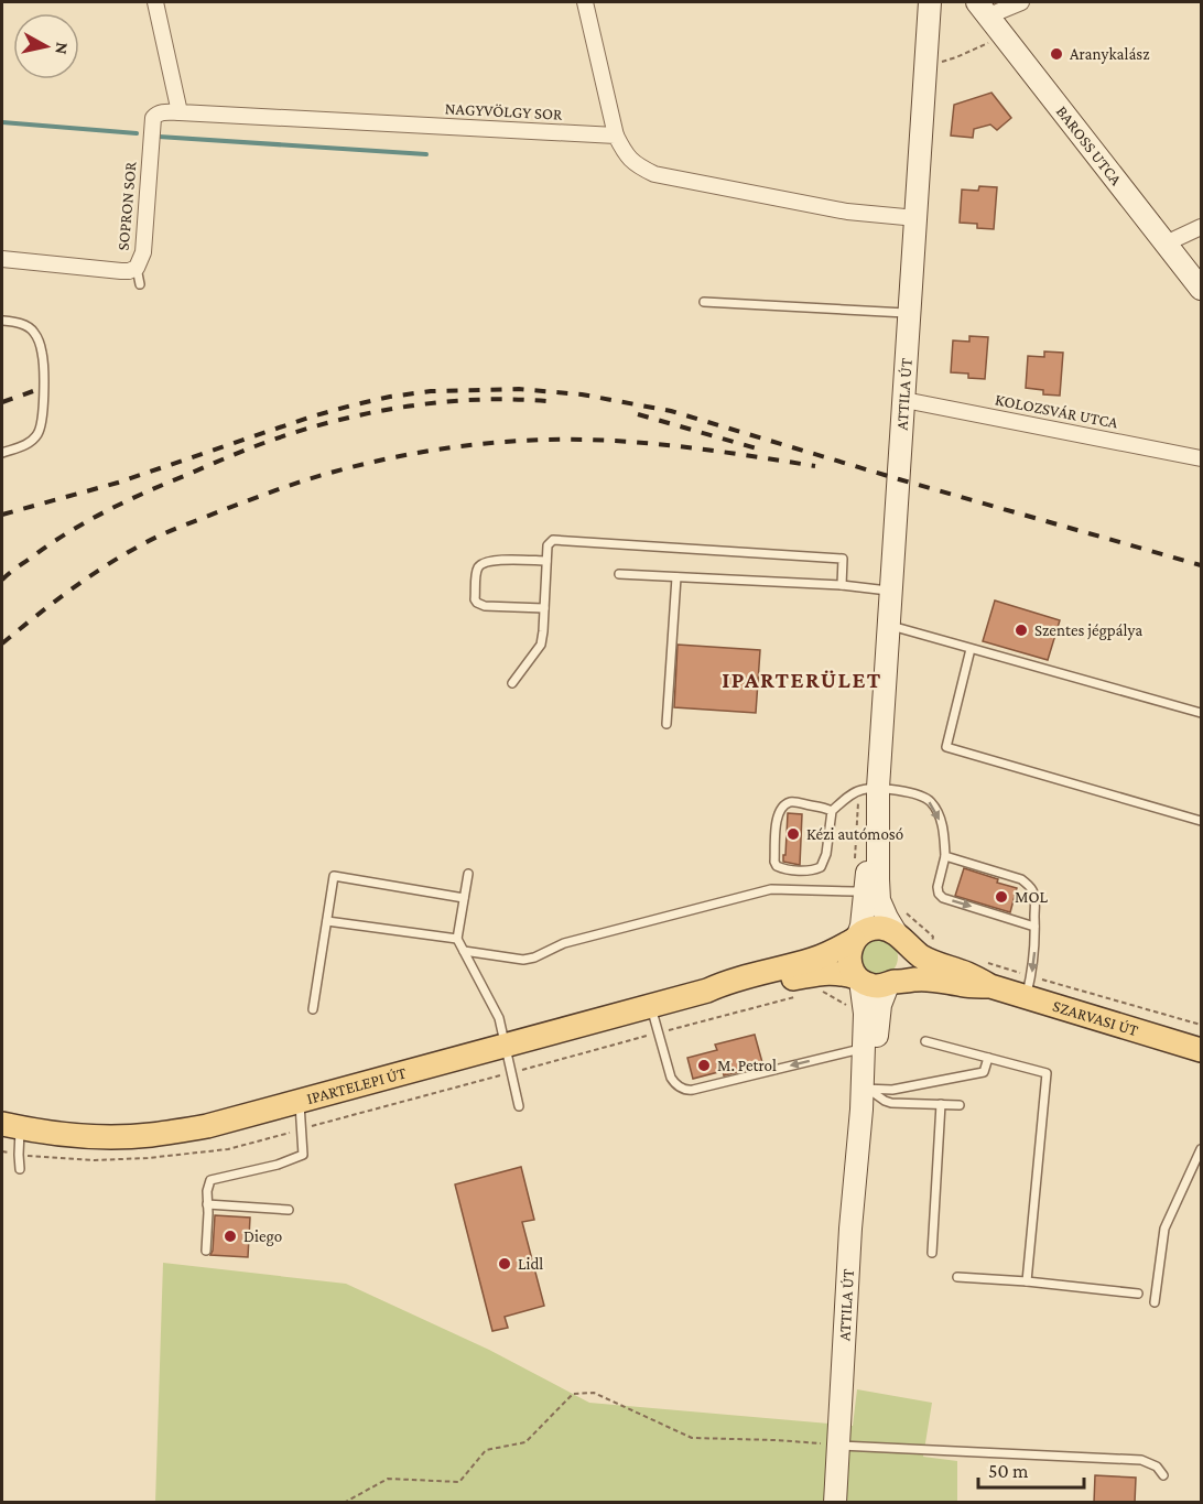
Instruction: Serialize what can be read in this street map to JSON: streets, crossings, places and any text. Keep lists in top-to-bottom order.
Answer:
{
  "streets": {
    "main road": [
      "BAROSS UTCA",
      "ATTILA ÚT",
      "SZARVASI ÚT",
      "IPARTELEPI ÚT"
    ],
    "street": ["NAGYVÖLGY SOR", "SOPRON SOR", "KOLOZSVÁR UTCA"]
  },
  "crossings": [
    ["NAGYVÖLGY SOR", "SOPRON SOR"],
    ["ATTILA ÚT", "KOLOZSVÁR UTCA"]
  ],
  "districts": ["IPARTERÜLET"],
  "places": [
    "Aranykalász",
    "Szentes jégpálya",
    "Kézi autómosó",
    "MOL",
    "M. Petrol",
    "Diego",
    "Lidl"
  ],
  "scale_bar": "50 m",
  "north": "right"
}
